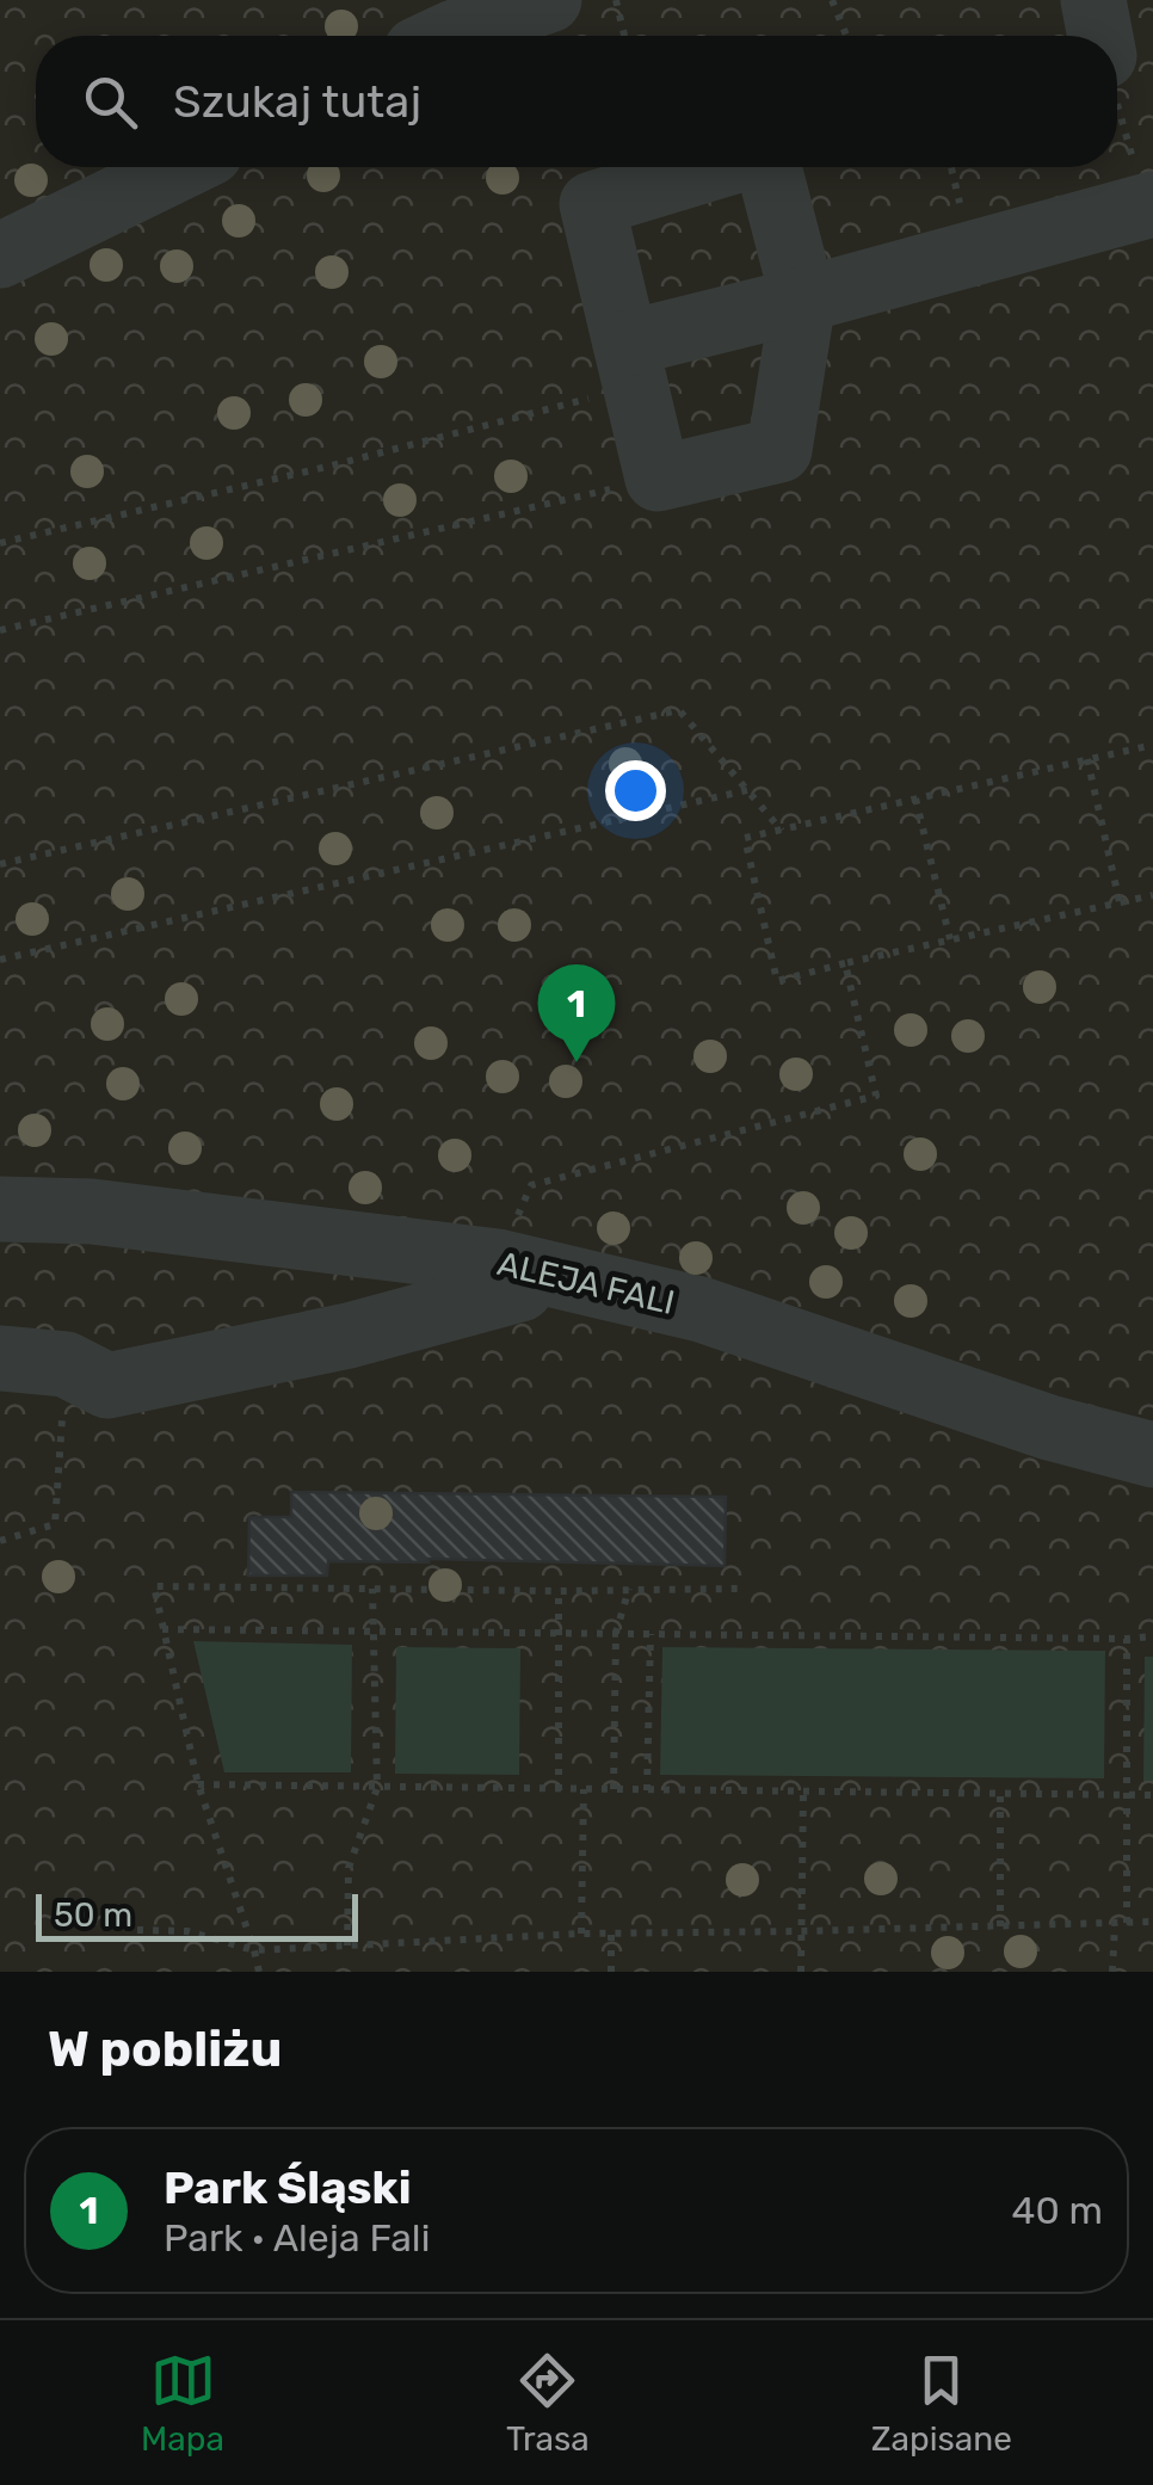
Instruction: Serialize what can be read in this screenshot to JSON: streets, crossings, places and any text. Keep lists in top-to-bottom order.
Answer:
{
  "streets": {
    "street": ["ALEJA FALI"]
  },
  "scale_bar": "50 m",
  "page": {
    "search": "Szukaj tutaj",
    "pins": "1",
    "scale": "50 m",
    "heading": "W pobliżu",
    "list": [
      {
        "mark": "1",
        "name": "Park Śląski",
        "note": "Park · Aleja Fali",
        "value": "40 m"
      }
    ],
    "nav": ["Mapa", "Trasa", "Zapisane"]
  }
}
